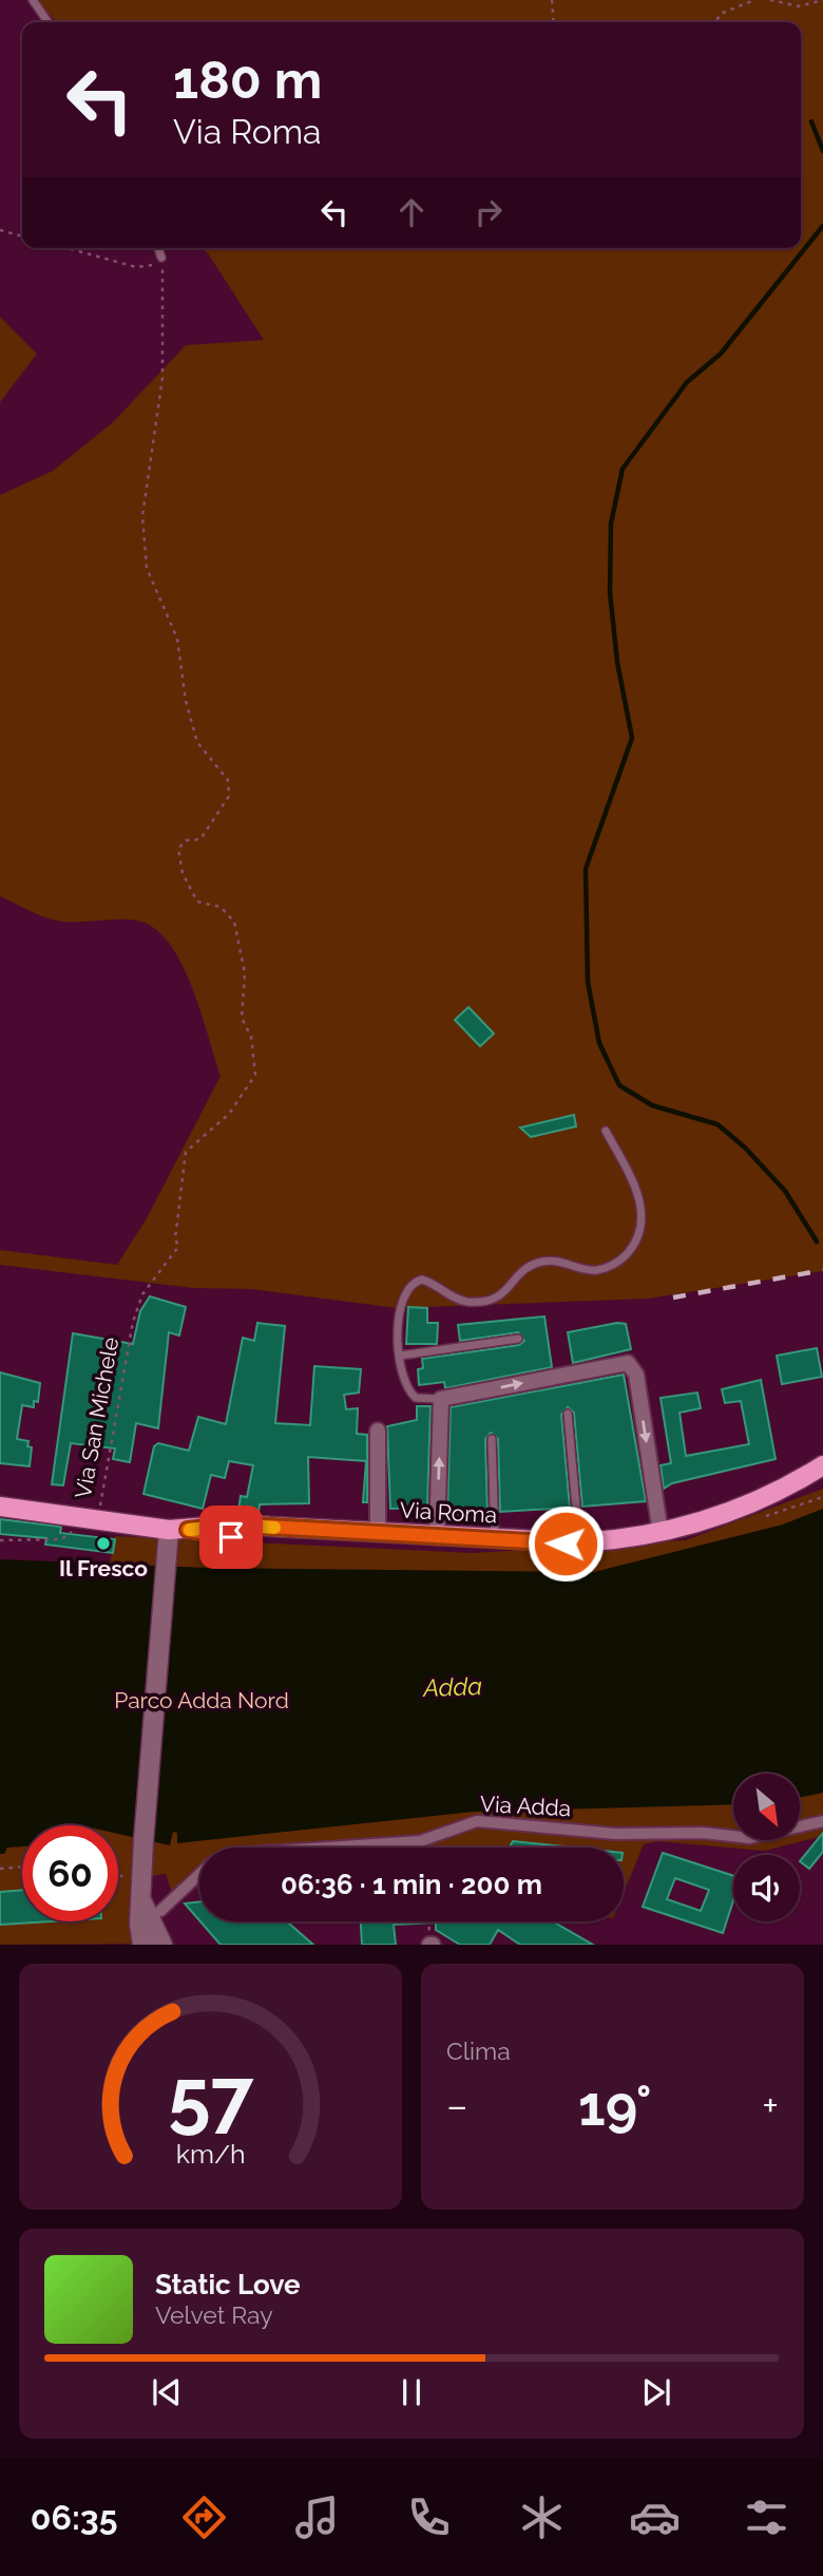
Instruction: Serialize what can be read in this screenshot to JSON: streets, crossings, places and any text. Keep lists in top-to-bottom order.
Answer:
{
  "streets": {
    "main road": ["Via Roma"],
    "street": ["Via Adda"],
    "path": ["Via San Michele"]
  },
  "crossings": [
    ["Via San Michele", "Via Roma"]
  ],
  "water": ["Adda"],
  "parks": ["Parco Adda Nord"],
  "places": ["Il Fresco"],
  "north": "bottom right",
  "page": {
    "turn": ["180 m", "Via Roma"],
    "limit": "60",
    "trip": "06:36 · 1 min · 200 m",
    "tile": "Clima",
    "heat": ["−", "19°", "+"],
    "song": ["Static Love", "Velvet Ray"],
    "tabs": "06:35",
    "gauge": ["57", "km/h"]
  }
}
